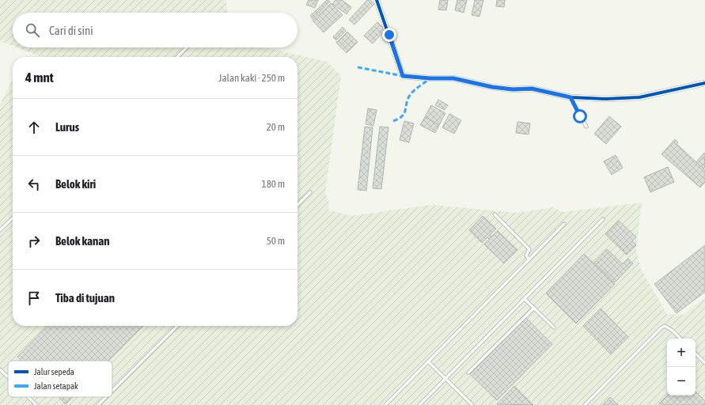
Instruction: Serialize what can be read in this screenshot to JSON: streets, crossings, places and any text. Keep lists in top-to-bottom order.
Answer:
{
  "legend": ["Jalur sepeda", "Jalan setapak"],
  "page": {
    "search": "Cari di sini",
    "heading": ["4 mnt", "Jalan kaki · 250 m"],
    "list": [
      ["Lurus", "20 m"],
      ["Belok kiri", "180 m"],
      ["Belok kanan", "50 m"],
      "Tiba di tujuan"
    ],
    "map_buttons": ["+", "−"]
  }
}
